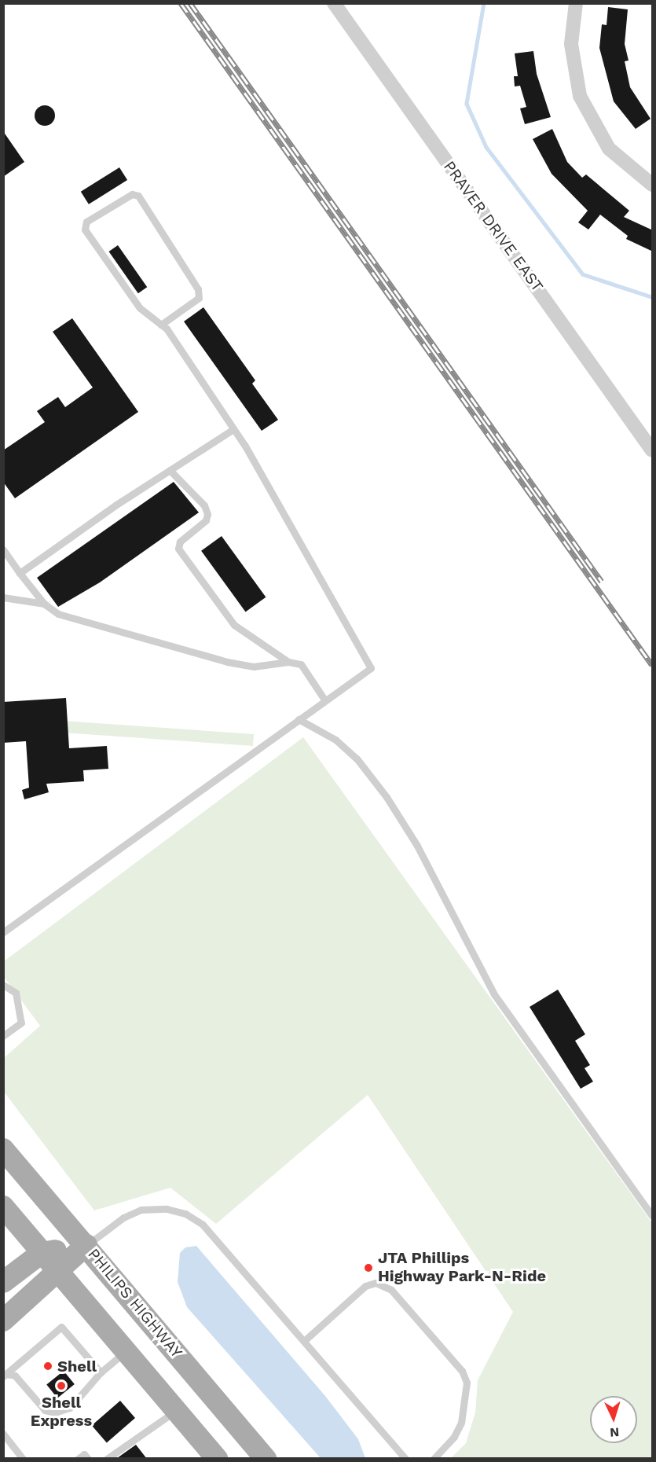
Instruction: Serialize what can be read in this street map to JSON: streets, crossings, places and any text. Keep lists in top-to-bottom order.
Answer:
{
  "streets": {
    "main road": ["PHILIPS HIGHWAY"],
    "street": ["PRAVER DRIVE EAST"]
  },
  "places": ["JTA Phillips Highway Park-N-Ride", "Shell", "Shell Express"],
  "north": "bottom"
}
